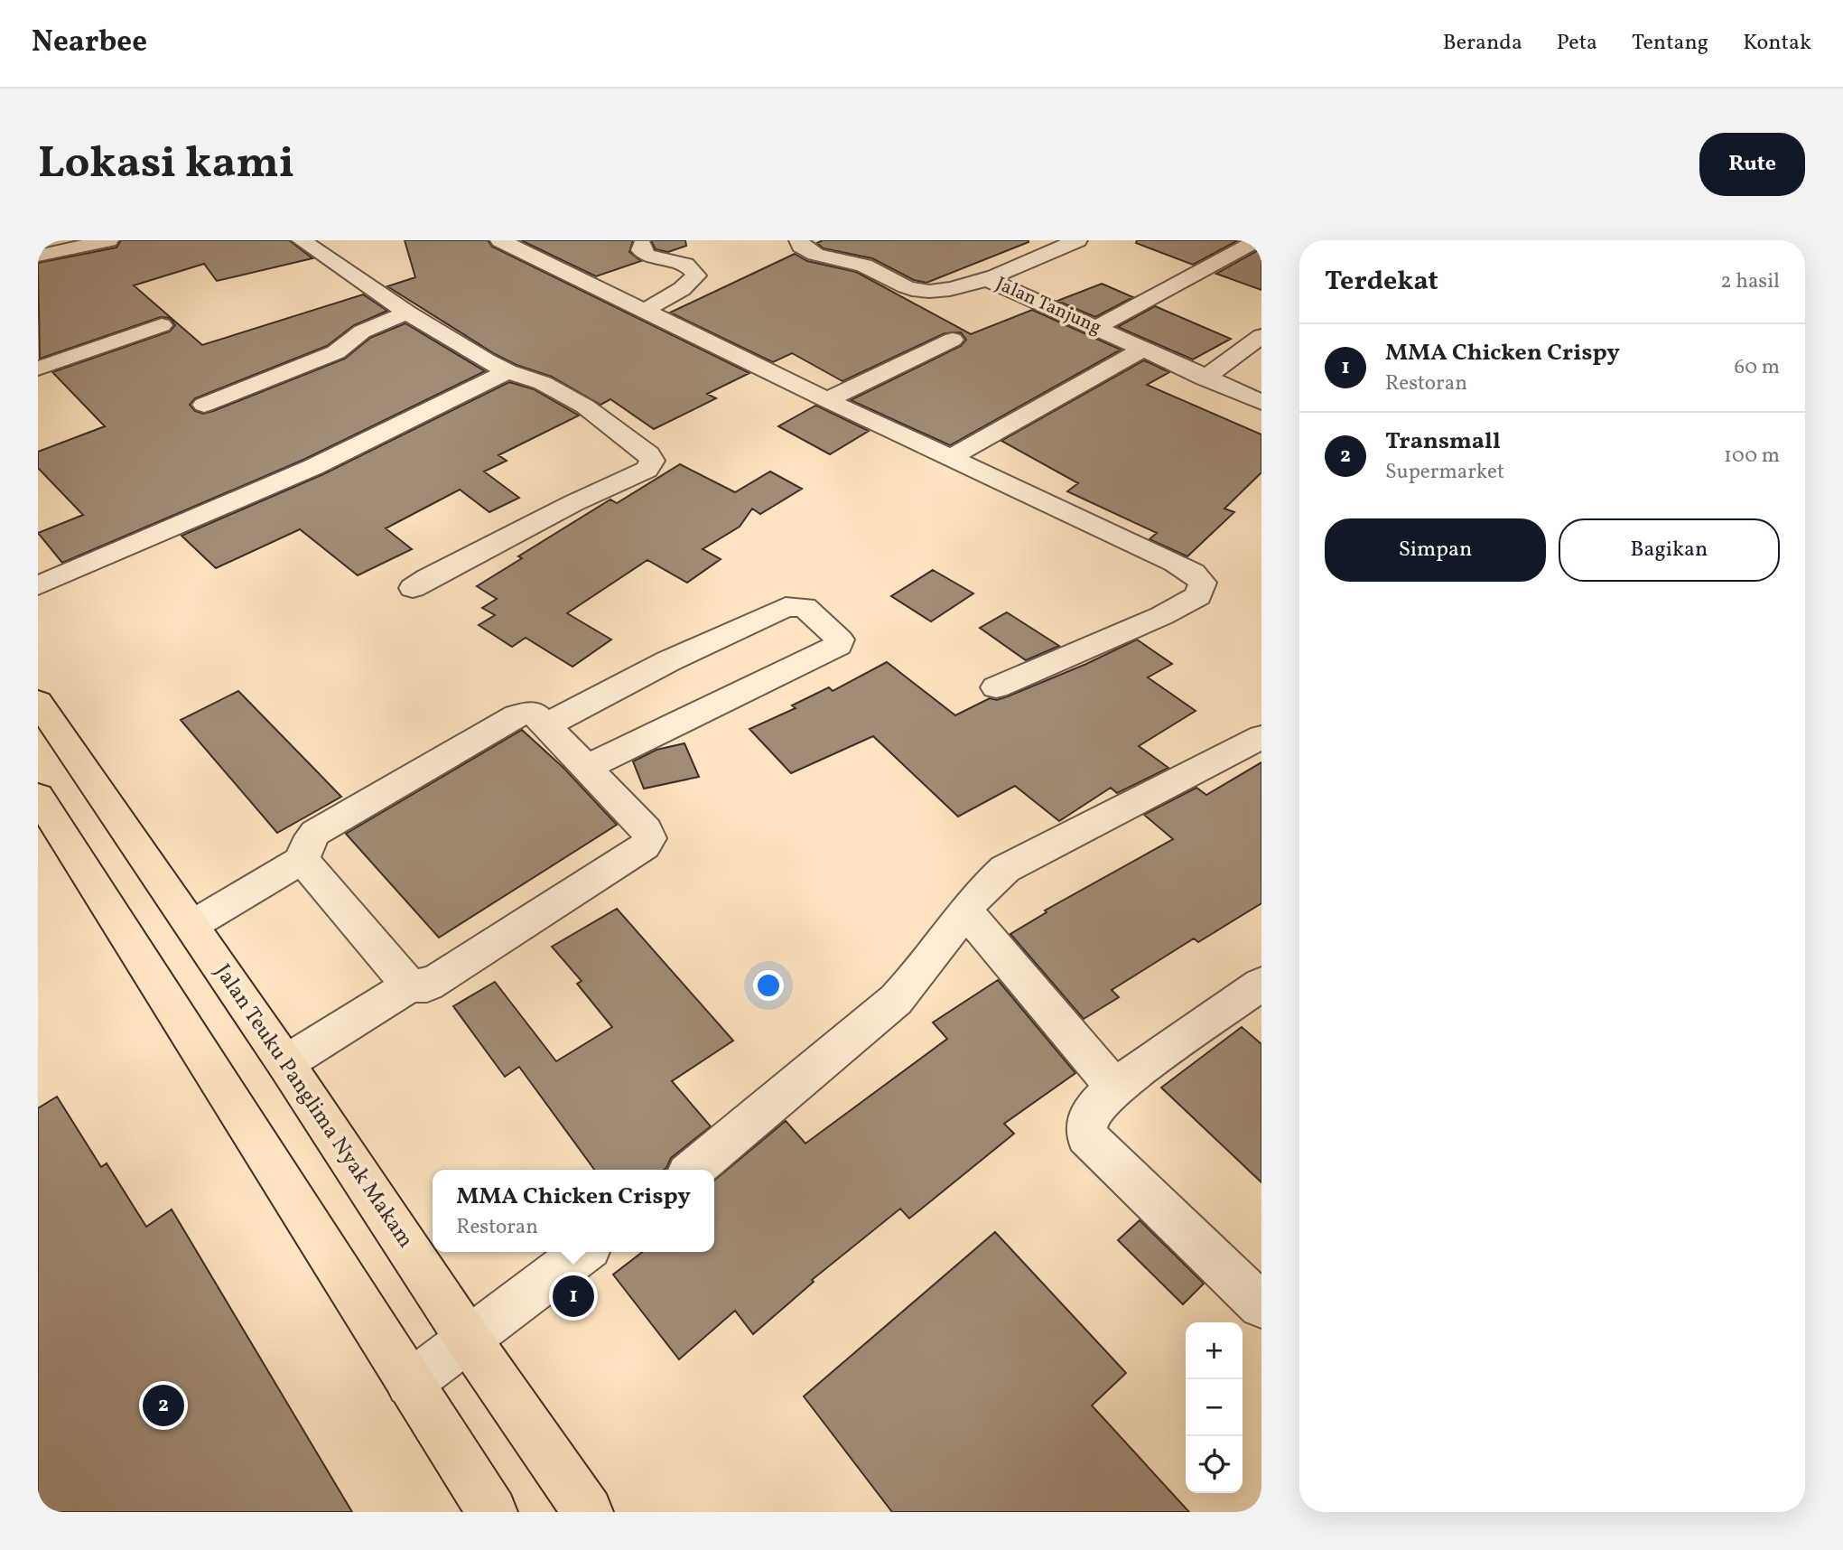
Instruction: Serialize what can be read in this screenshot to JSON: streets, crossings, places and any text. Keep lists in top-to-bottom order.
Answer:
{
  "streets": {
    "main road": ["Jalan Teuku Panglima Nyak Makam"],
    "street": ["Jalan Tanjung"]
  },
  "page": {
    "header": "Nearbee",
    "nav": [
      "Beranda",
      "Peta",
      "Tentang",
      "Kontak"
    ],
    "buttons": [
      "Rute",
      ["Simpan", "Bagikan"]
    ],
    "title": "Lokasi kami",
    "heading": ["Terdekat", "2 hasil"],
    "list": [
      {
        "mark": "1",
        "name": "MMA Chicken Crispy",
        "note": "Restoran",
        "value": "60 m"
      },
      {
        "mark": "2",
        "name": "Transmall",
        "note": "Supermarket",
        "value": "100 m"
      }
    ],
    "popup": ["MMA Chicken Crispy", "Restoran"],
    "pins": ["1", "2"],
    "map_buttons": ["+", "−"]
  }
}
